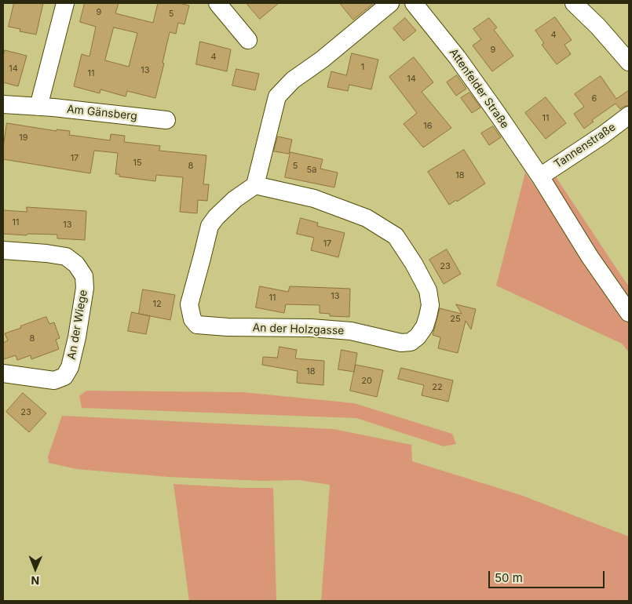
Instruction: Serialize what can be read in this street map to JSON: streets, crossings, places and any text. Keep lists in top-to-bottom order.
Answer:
{
  "streets": {
    "street": [
      "Attenfelder Straße",
      "Am Gänsberg",
      "Tannenstraße",
      "An der Wiege",
      "An der Holzgasse"
    ]
  },
  "crossings": [
    ["Attenfelder Straße", "Tannenstraße"]
  ],
  "house_numbers": [
    "9",
    "5",
    "4",
    "9",
    "4",
    "1",
    "14",
    "13",
    "11",
    "14",
    "6",
    "11",
    "16",
    "19",
    "17",
    "15",
    "8",
    "5",
    "5a",
    "18",
    "11",
    "13",
    "17",
    "23",
    "13",
    "11",
    "12",
    "25",
    "8",
    "18",
    "20",
    "22",
    "23"
  ],
  "scale_bar": "50 m",
  "north": "bottom"
}
